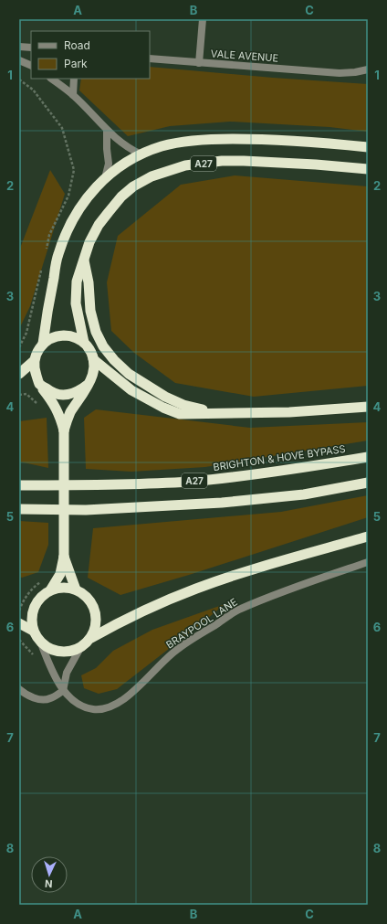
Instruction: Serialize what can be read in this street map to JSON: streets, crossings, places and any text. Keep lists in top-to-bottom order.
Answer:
{
  "streets": {
    "highway": ["A27", "BRIGHTON & HOVE BYPASS"],
    "street": ["VALE AVENUE", "BRAYPOOL LANE"]
  },
  "legend": ["Road", "Park"],
  "north": "bottom",
  "grid": {
    "columns": ["A", "B", "C"],
    "rows": [
      "1",
      "2",
      "3",
      "4",
      "5",
      "6",
      "7",
      "8"
    ]
  }
}
